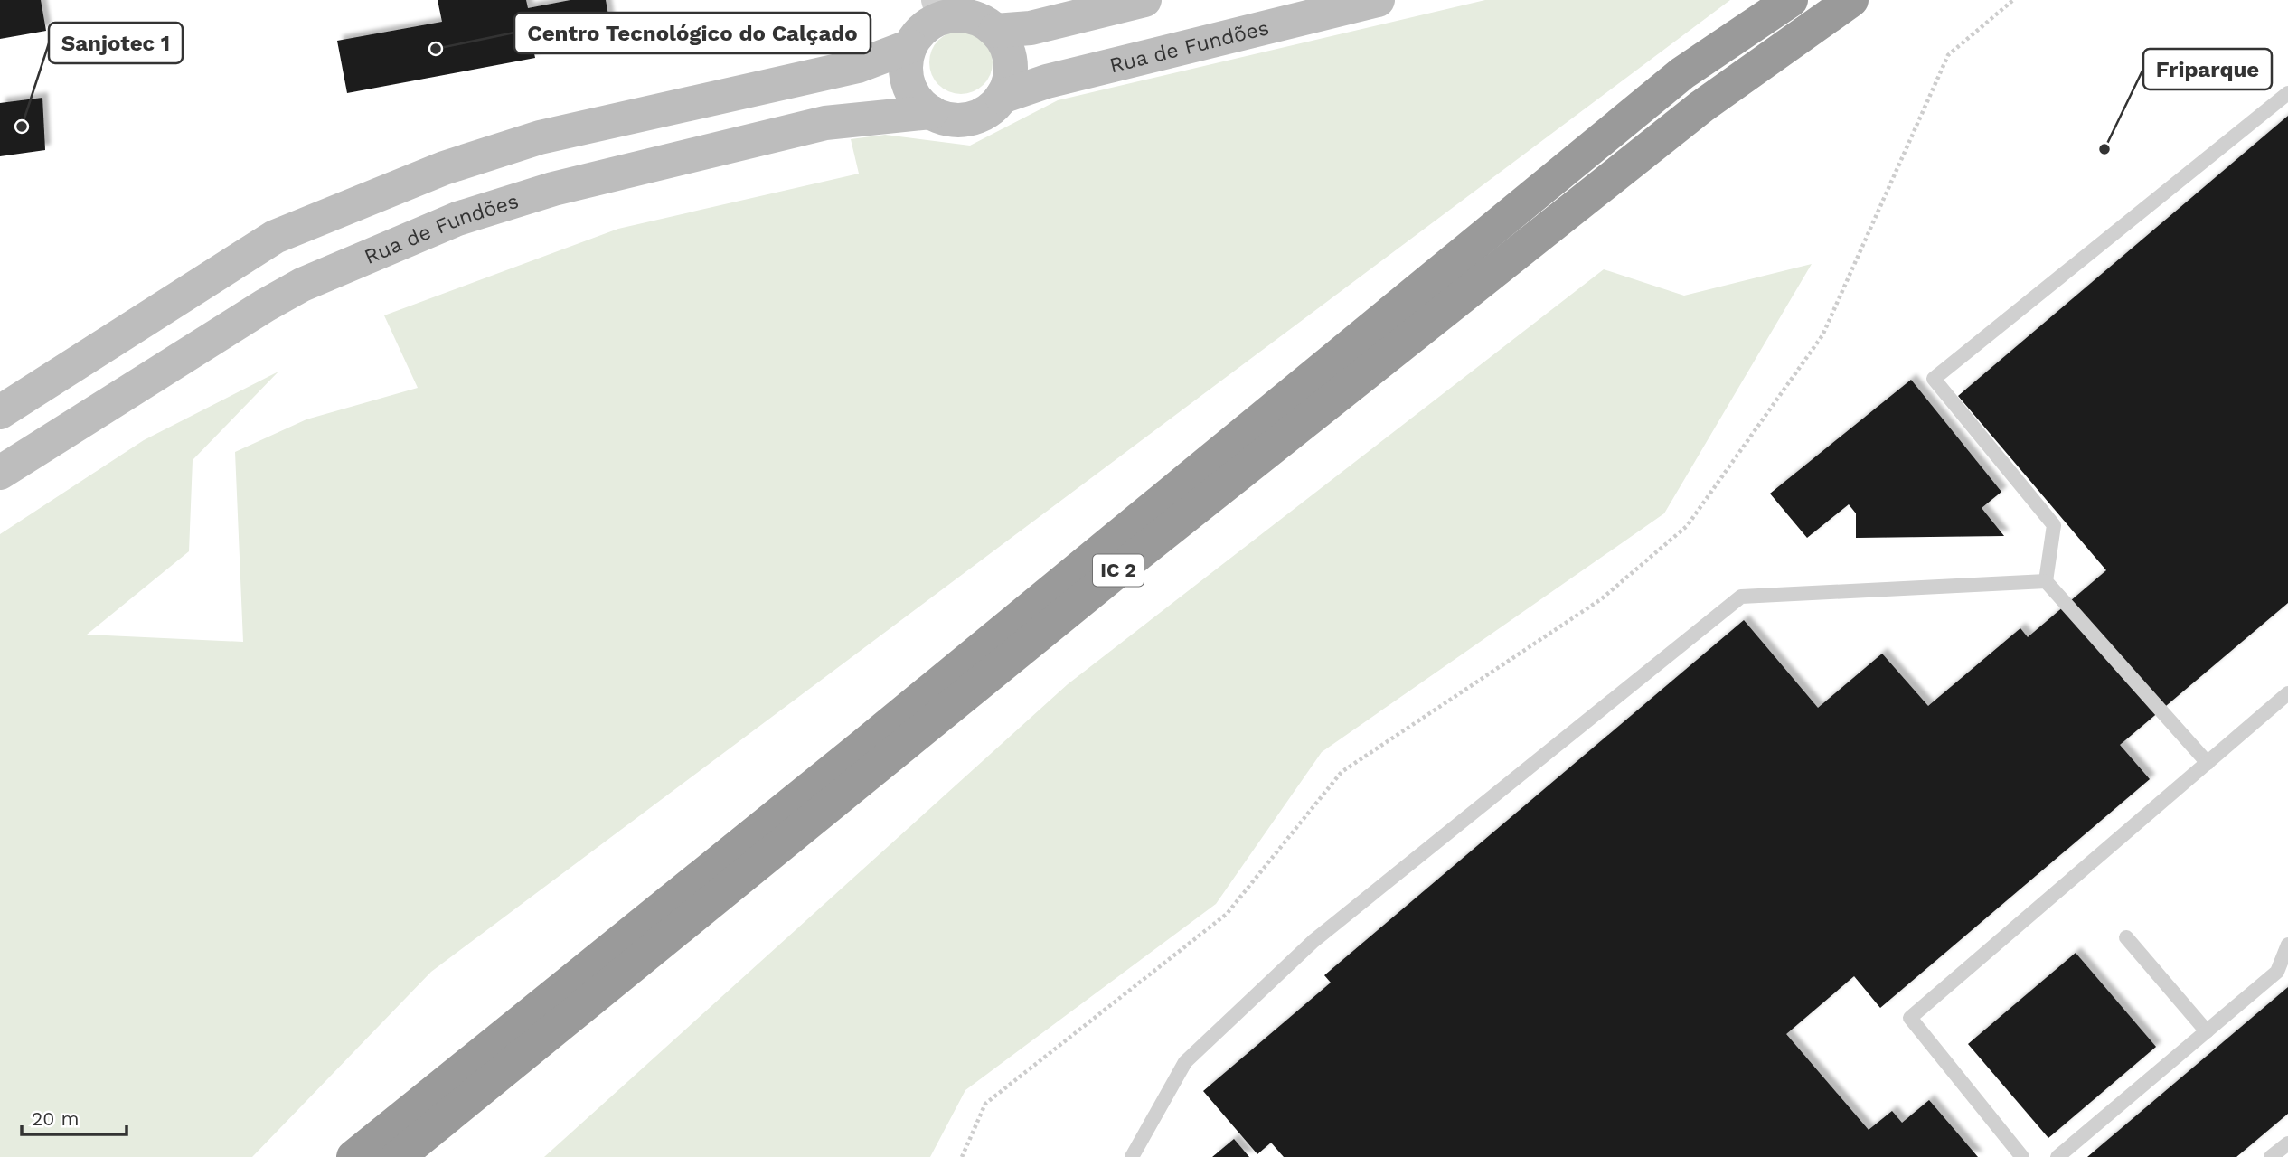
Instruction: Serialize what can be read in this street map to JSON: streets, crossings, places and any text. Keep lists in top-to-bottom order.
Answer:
{
  "streets": {
    "highway": ["IC 2"],
    "main road": ["Rua de Fundões"]
  },
  "places": ["Centro Tecnológico do Calçado", "Sanjotec 1", "Friparque"],
  "scale_bar": "20 m"
}
